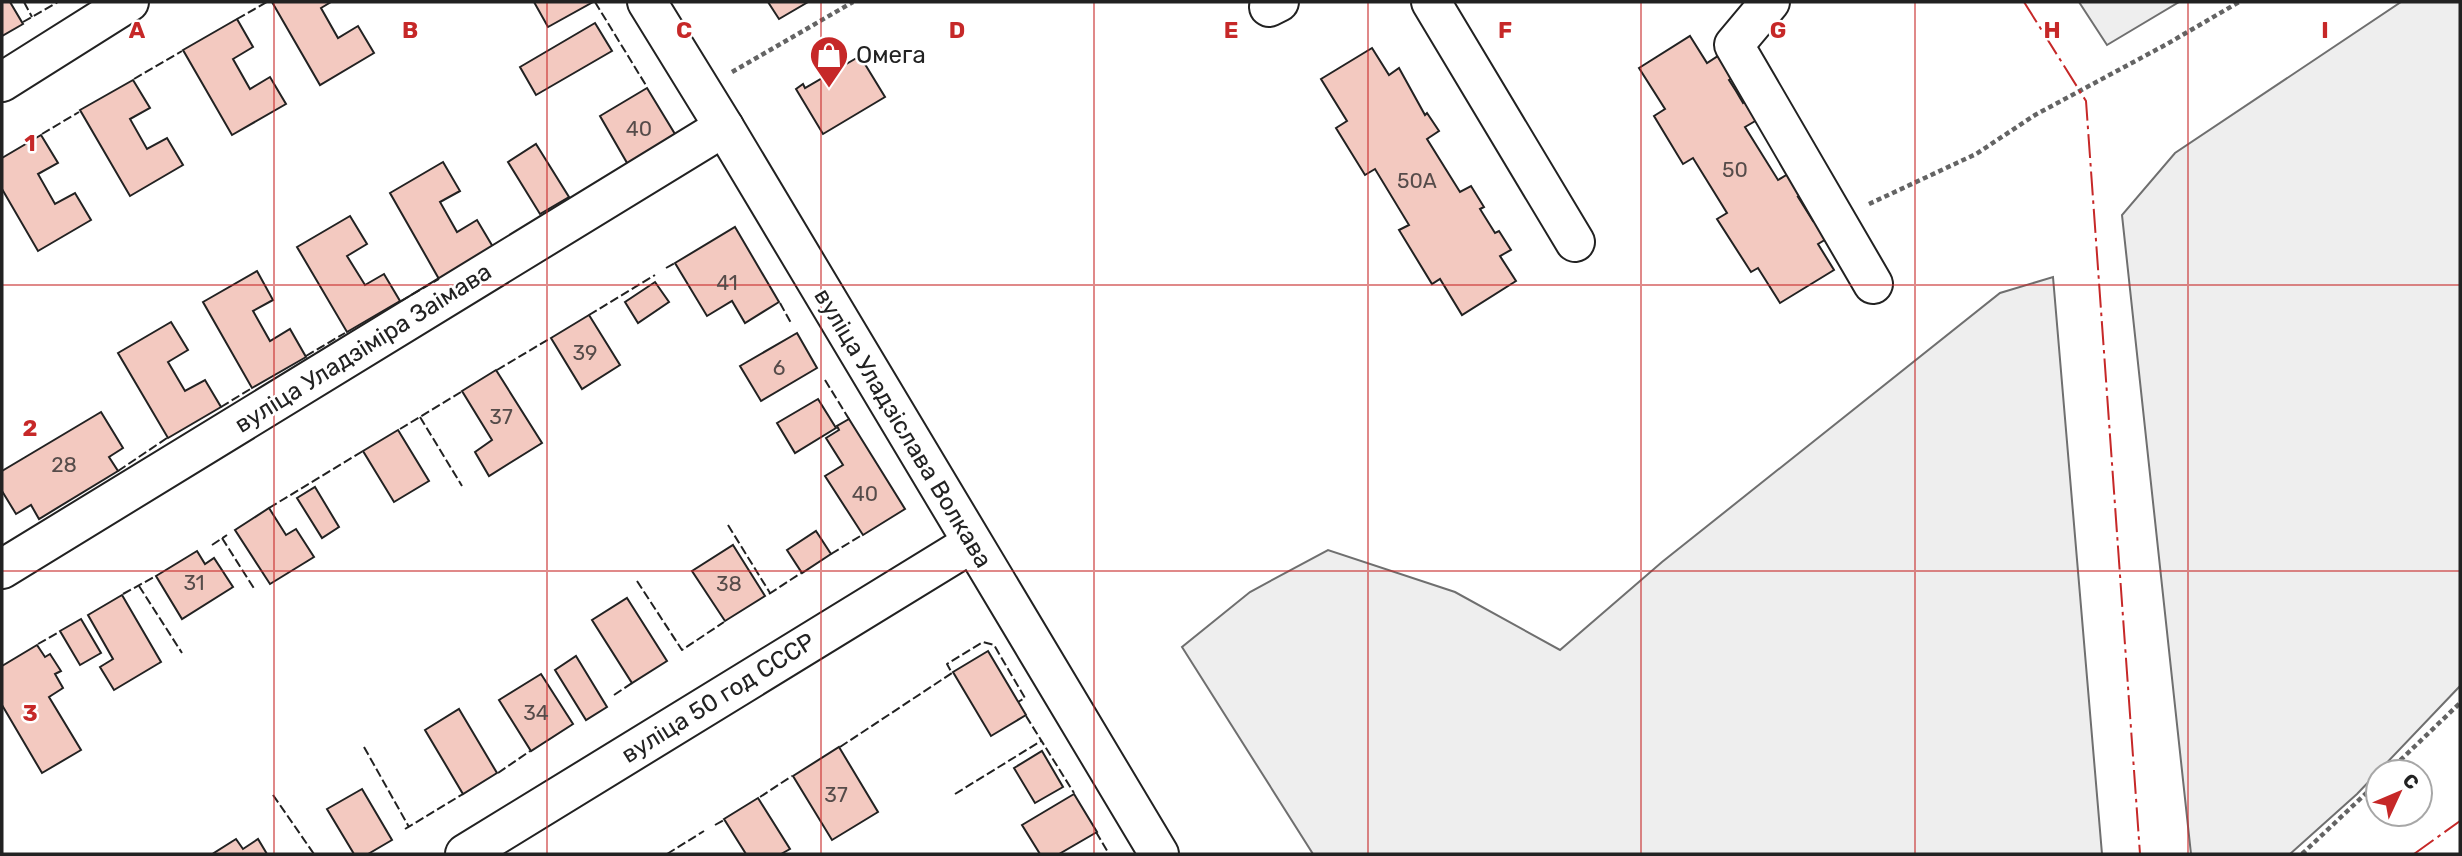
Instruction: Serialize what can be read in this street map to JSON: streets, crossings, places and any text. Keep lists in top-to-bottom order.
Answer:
{
  "streets": {
    "street": ["вуліца Уладзіміра Заімава", "вуліца Уладзіслава Волкава", "вуліца 50 год СССР"]
  },
  "crossings": [
    ["вуліца Уладзіміра Заімава", "вуліца Уладзіслава Волкава"],
    ["вуліца Уладзіслава Волкава", "вуліца 50 год СССР"]
  ],
  "places": {
    "shop": ["Омега"]
  },
  "house_numbers": [
    "40",
    "50",
    "50А",
    "41",
    "39",
    "6",
    "37",
    "28",
    "40",
    "31",
    "38",
    "34",
    "37"
  ],
  "north": "top right",
  "grid": {
    "columns": [
      "A",
      "B",
      "C",
      "D",
      "E",
      "F",
      "G",
      "H",
      "I"
    ],
    "rows": ["1", "2", "3"]
  }
}
